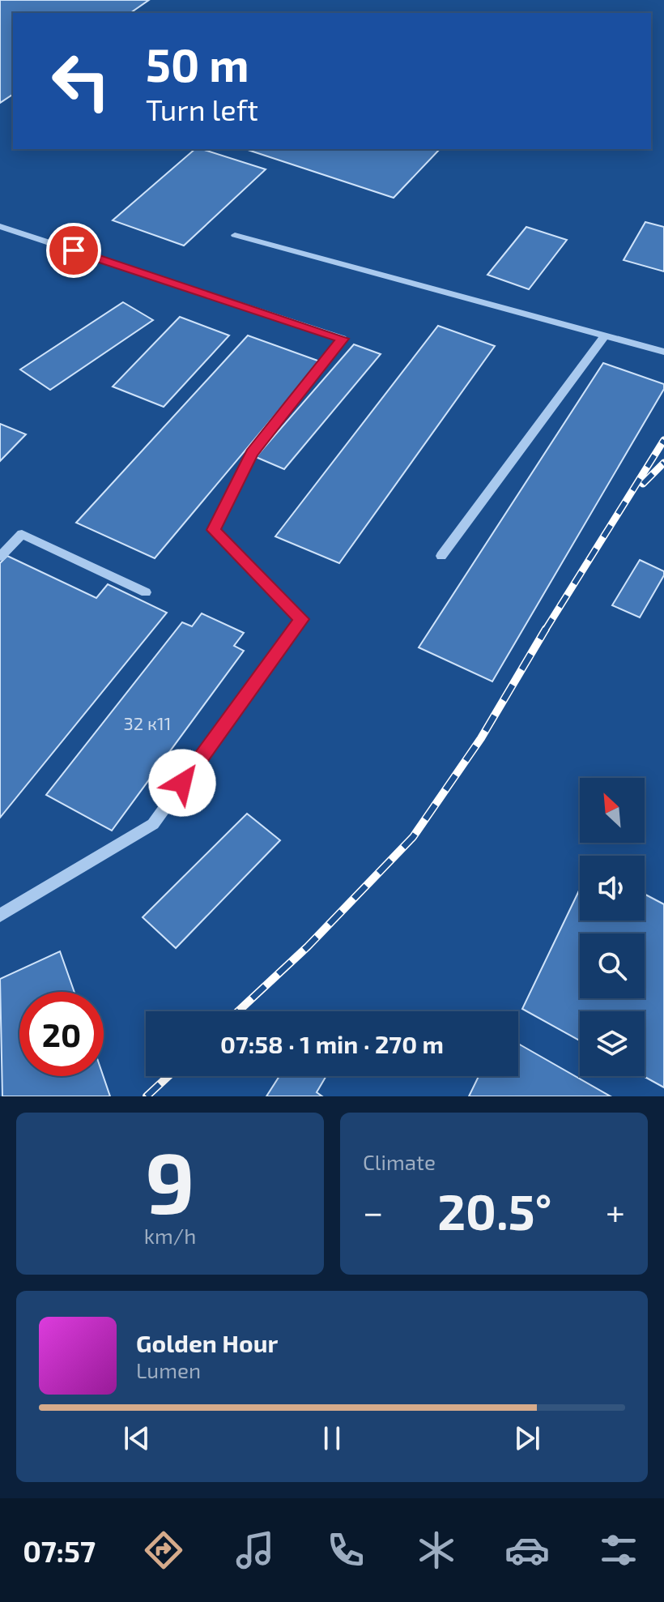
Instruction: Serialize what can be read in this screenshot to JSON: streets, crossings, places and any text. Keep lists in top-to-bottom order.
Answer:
{
  "house_numbers": ["32 к11"],
  "north": "top left",
  "page": {
    "turn": ["50 m", "Turn left"],
    "limit": "20",
    "trip": "07:58 · 1 min · 270 m",
    "tile": [
      ["9", "km/h"],
      "Climate"
    ],
    "heat": ["−", "20.5°", "+"],
    "song": ["Golden Hour", "Lumen"],
    "tabs": "07:57"
  }
}
